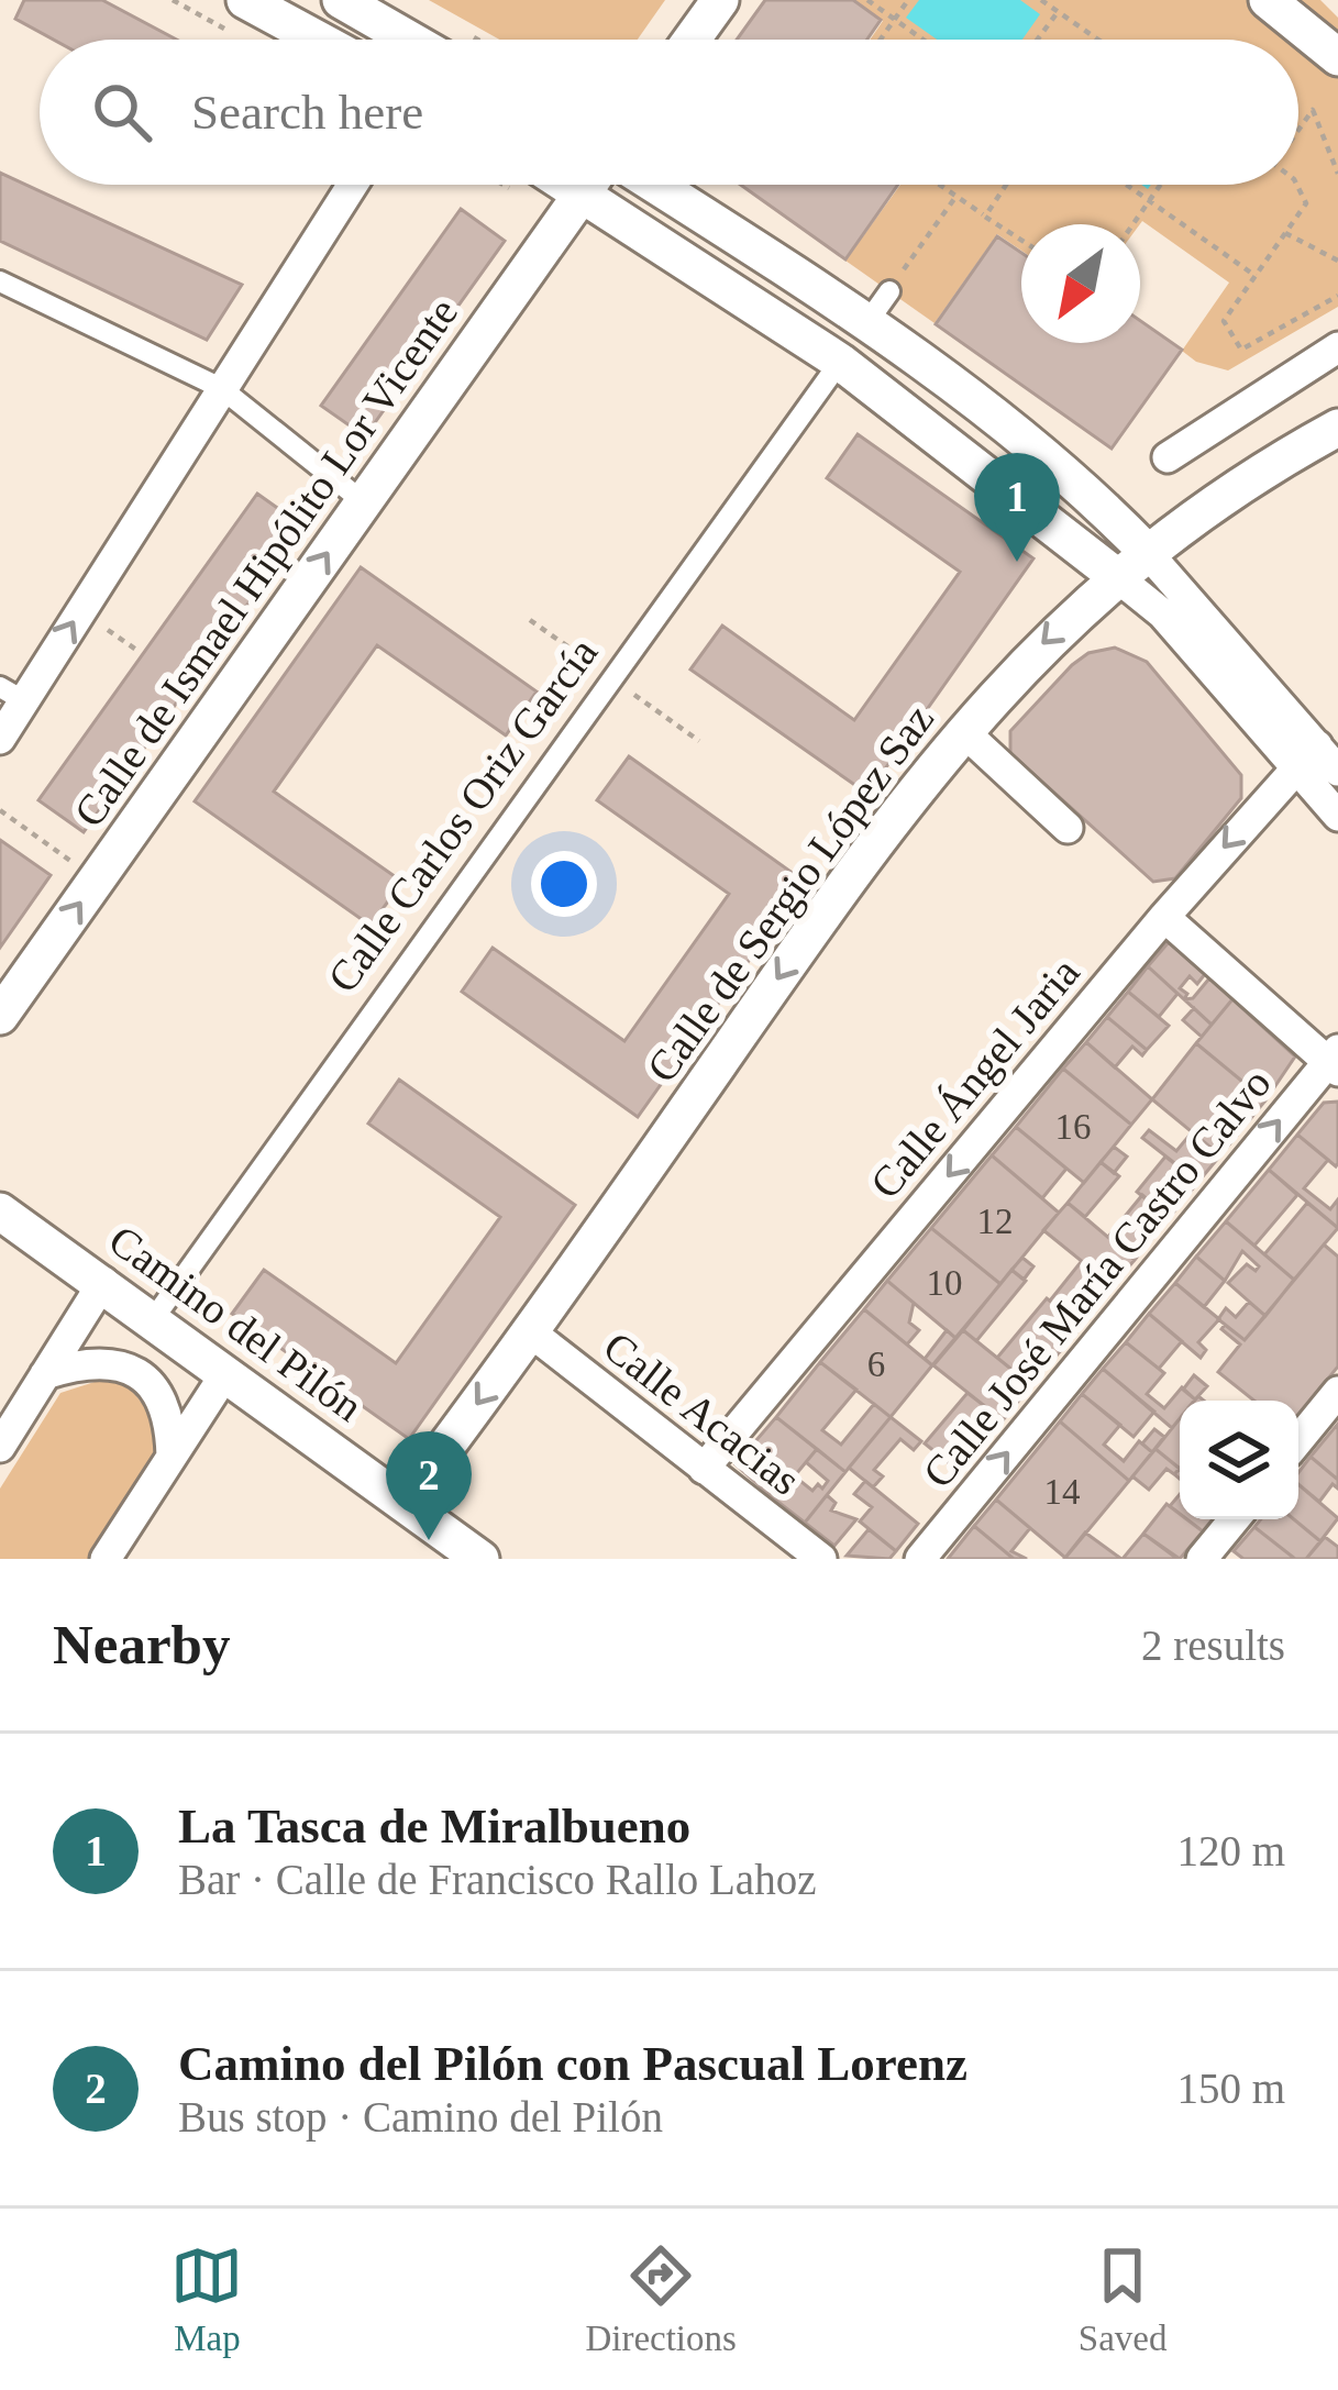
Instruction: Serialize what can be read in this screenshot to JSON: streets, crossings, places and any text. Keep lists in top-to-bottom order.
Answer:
{
  "streets": {
    "street": [
      "Calle de Ismael Hipólito Lor Vicente",
      "Calle Carlos Oriz García",
      "Calle de Sergio López Saz",
      "Calle Ángel Jaria",
      "Calle José María Castro Calvo",
      "Camino del Pilón",
      "Calle Acacias"
    ]
  },
  "crossings": [
    ["Calle Carlos Oriz García", "Camino del Pilón"],
    ["Calle de Sergio López Saz", "Camino del Pilón"],
    ["Calle de Sergio López Saz", "Calle Acacias"],
    ["Calle Ángel Jaria", "Calle Acacias"]
  ],
  "one_way": ["Calle de Sergio López Saz", "Calle Ángel Jaria", "Calle José María Castro Calvo"],
  "house_numbers": [
    "16",
    "12",
    "10",
    "6",
    "14"
  ],
  "north": "bottom left",
  "page": {
    "search": "Search here",
    "pins": ["1", "2"],
    "heading": ["Nearby", "2 results"],
    "list": [
      {
        "mark": "1",
        "name": "La Tasca de Miralbueno",
        "note": "Bar · Calle de Francisco Rallo Lahoz",
        "value": "120 m"
      },
      {
        "mark": "2",
        "name": "Camino del Pilón con Pascual Lorenz",
        "note": "Bus stop · Camino del Pilón",
        "value": "150 m"
      }
    ],
    "nav": ["Map", "Directions", "Saved"]
  }
}
